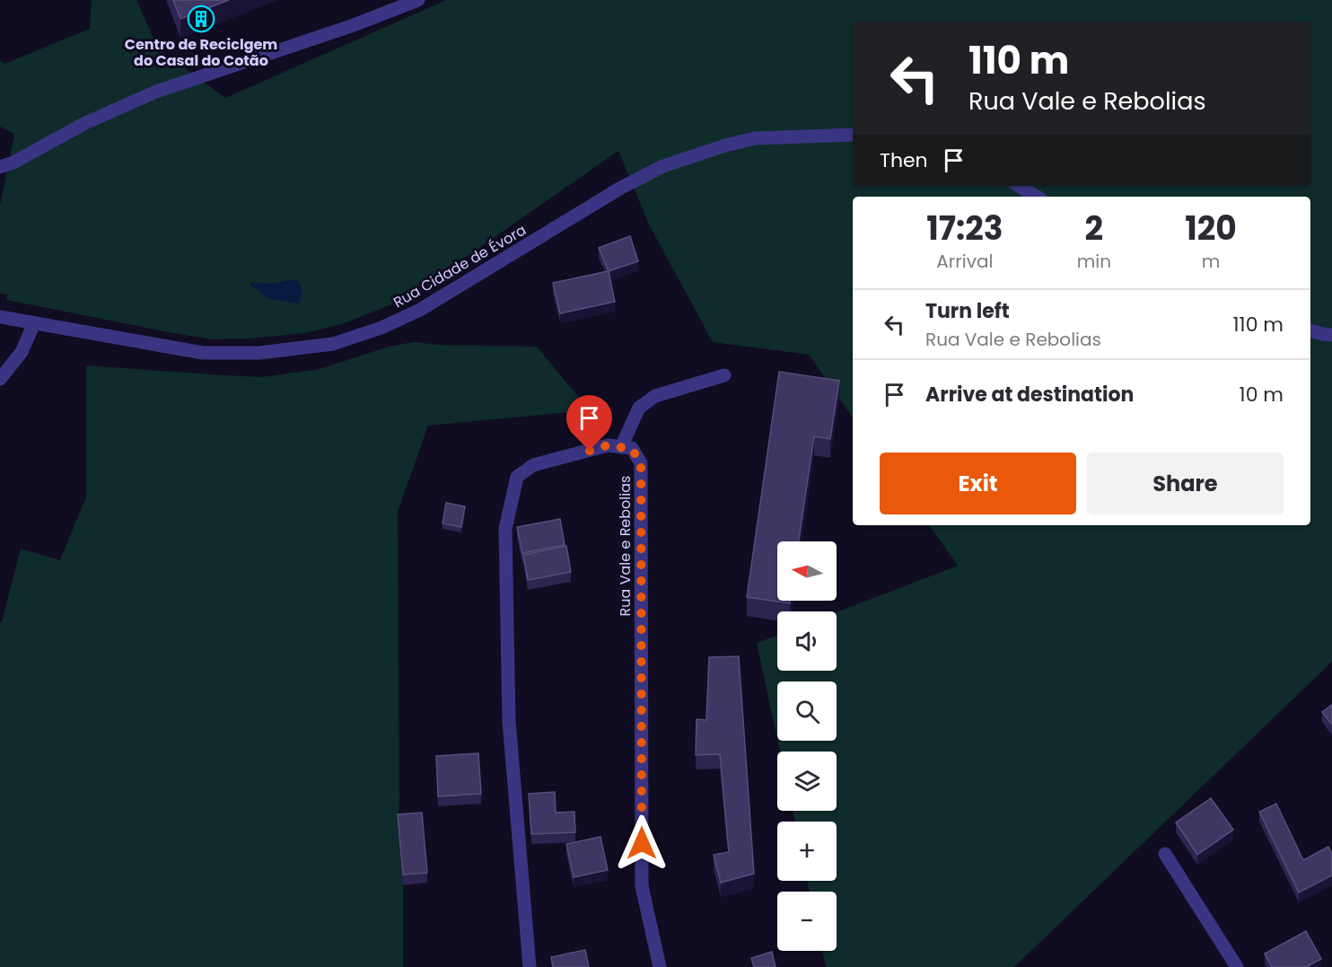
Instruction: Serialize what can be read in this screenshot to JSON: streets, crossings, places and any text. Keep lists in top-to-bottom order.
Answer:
{
  "streets": {
    "street": ["Rua Cidade de Évora", "Rua Vale e Rebolias"]
  },
  "places": {
    "building": ["Centro de Reciclgem do Casal do Cotão"]
  },
  "north": "left",
  "page": {
    "turn": ["110 m", "Rua Vale e Rebolias"],
    "then": "Then",
    "eta": [
      "17:23",
      "Arrival",
      "2",
      "min",
      "120",
      "m"
    ],
    "list": [
      {
        "name": "Turn left",
        "note": "Rua Vale e Rebolias",
        "value": "110 m"
      },
      {
        "name": "Arrive at destination",
        "value": "10 m"
      }
    ],
    "buttons": ["Exit", "Share"],
    "map_buttons": ["+", "−"]
  }
}
